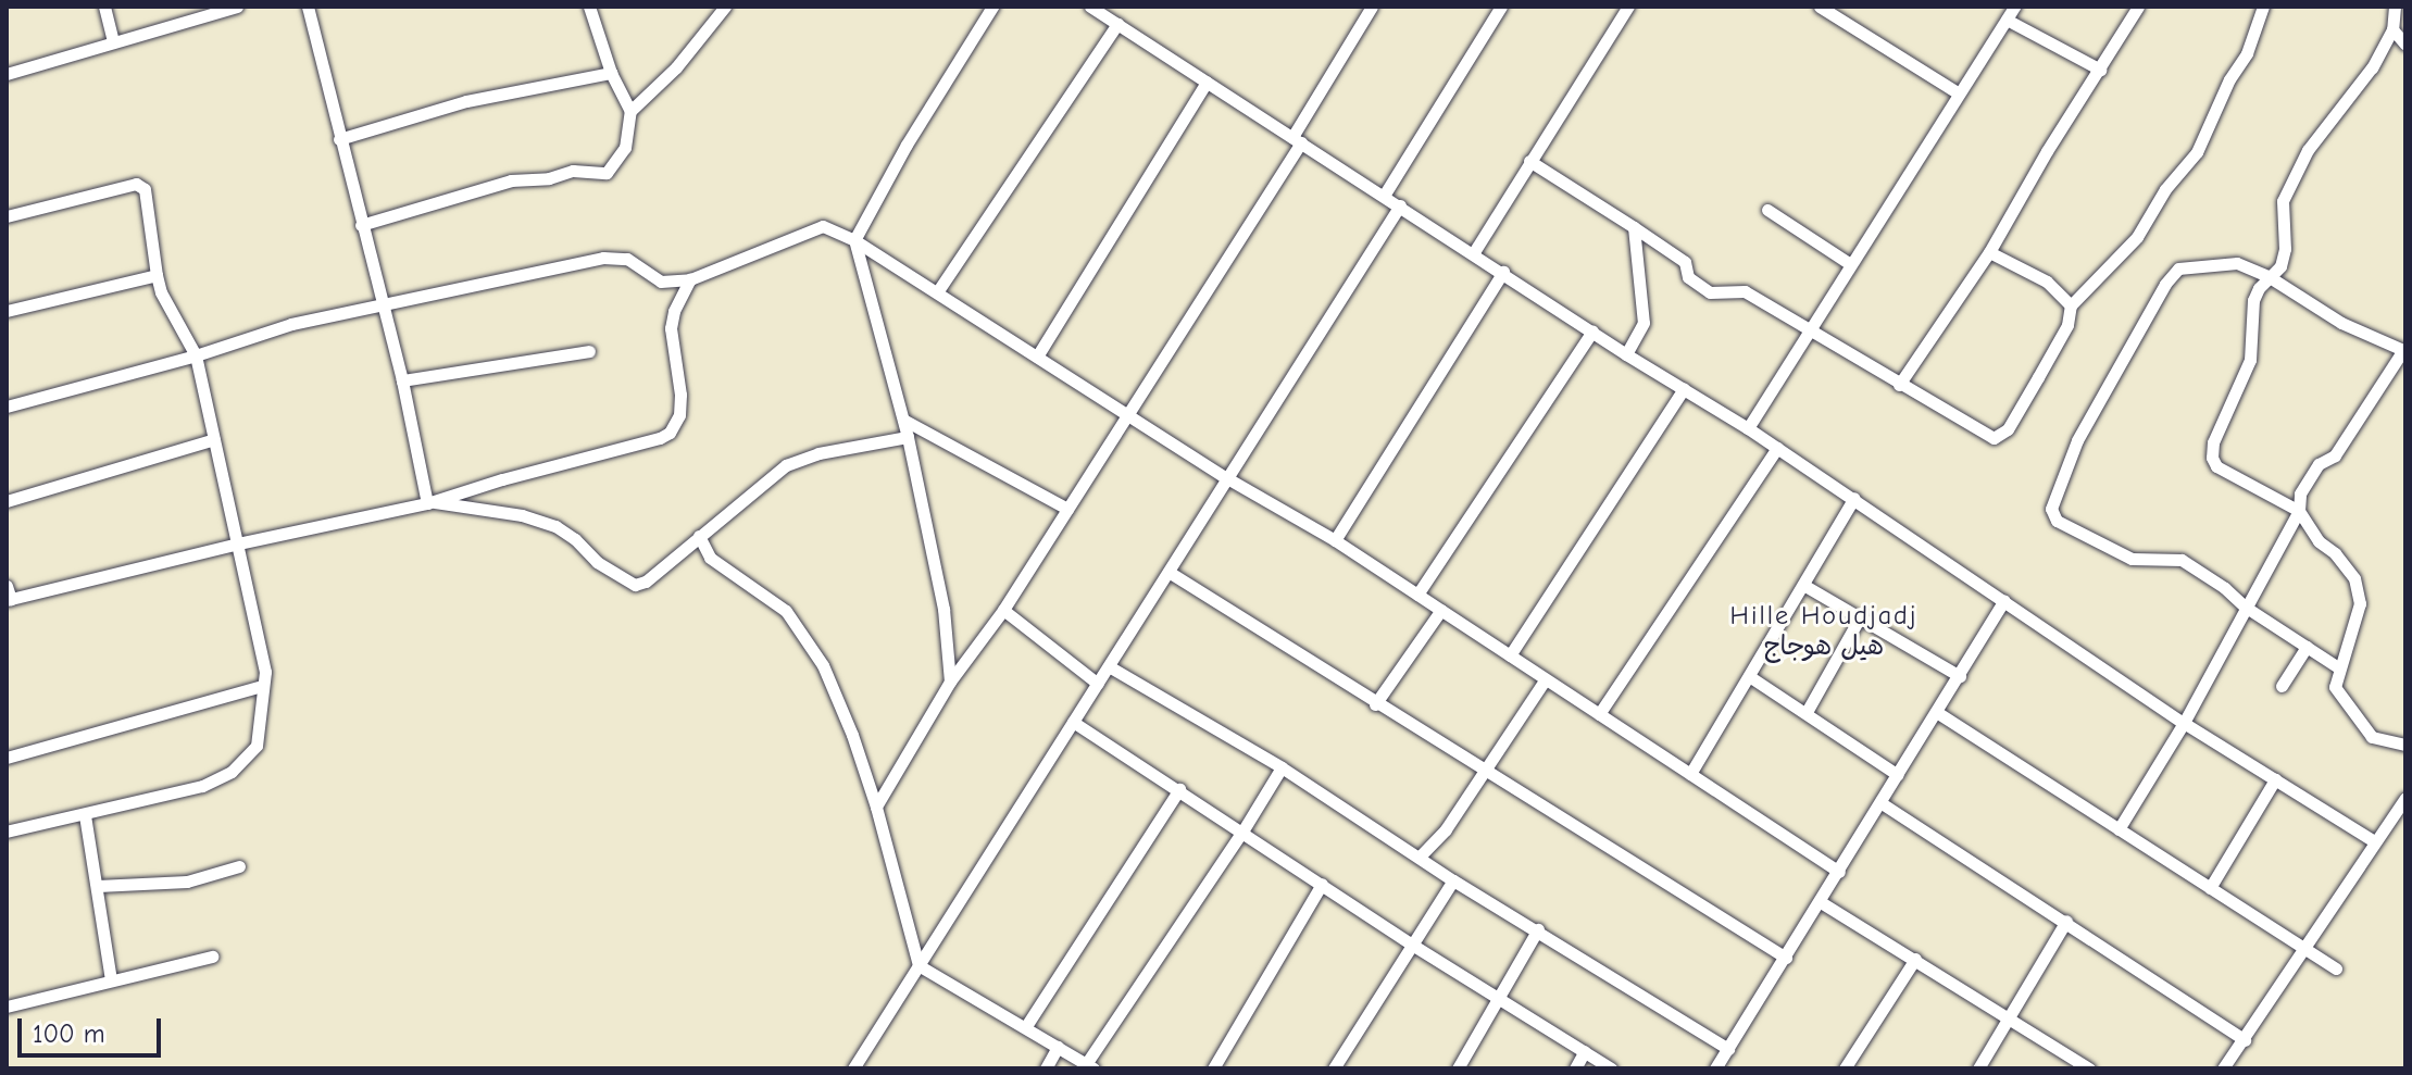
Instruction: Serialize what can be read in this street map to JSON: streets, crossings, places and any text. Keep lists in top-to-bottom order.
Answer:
{
  "districts": ["Hille Houdjadj هيل هوجاج"],
  "scale_bar": "100 m"
}
